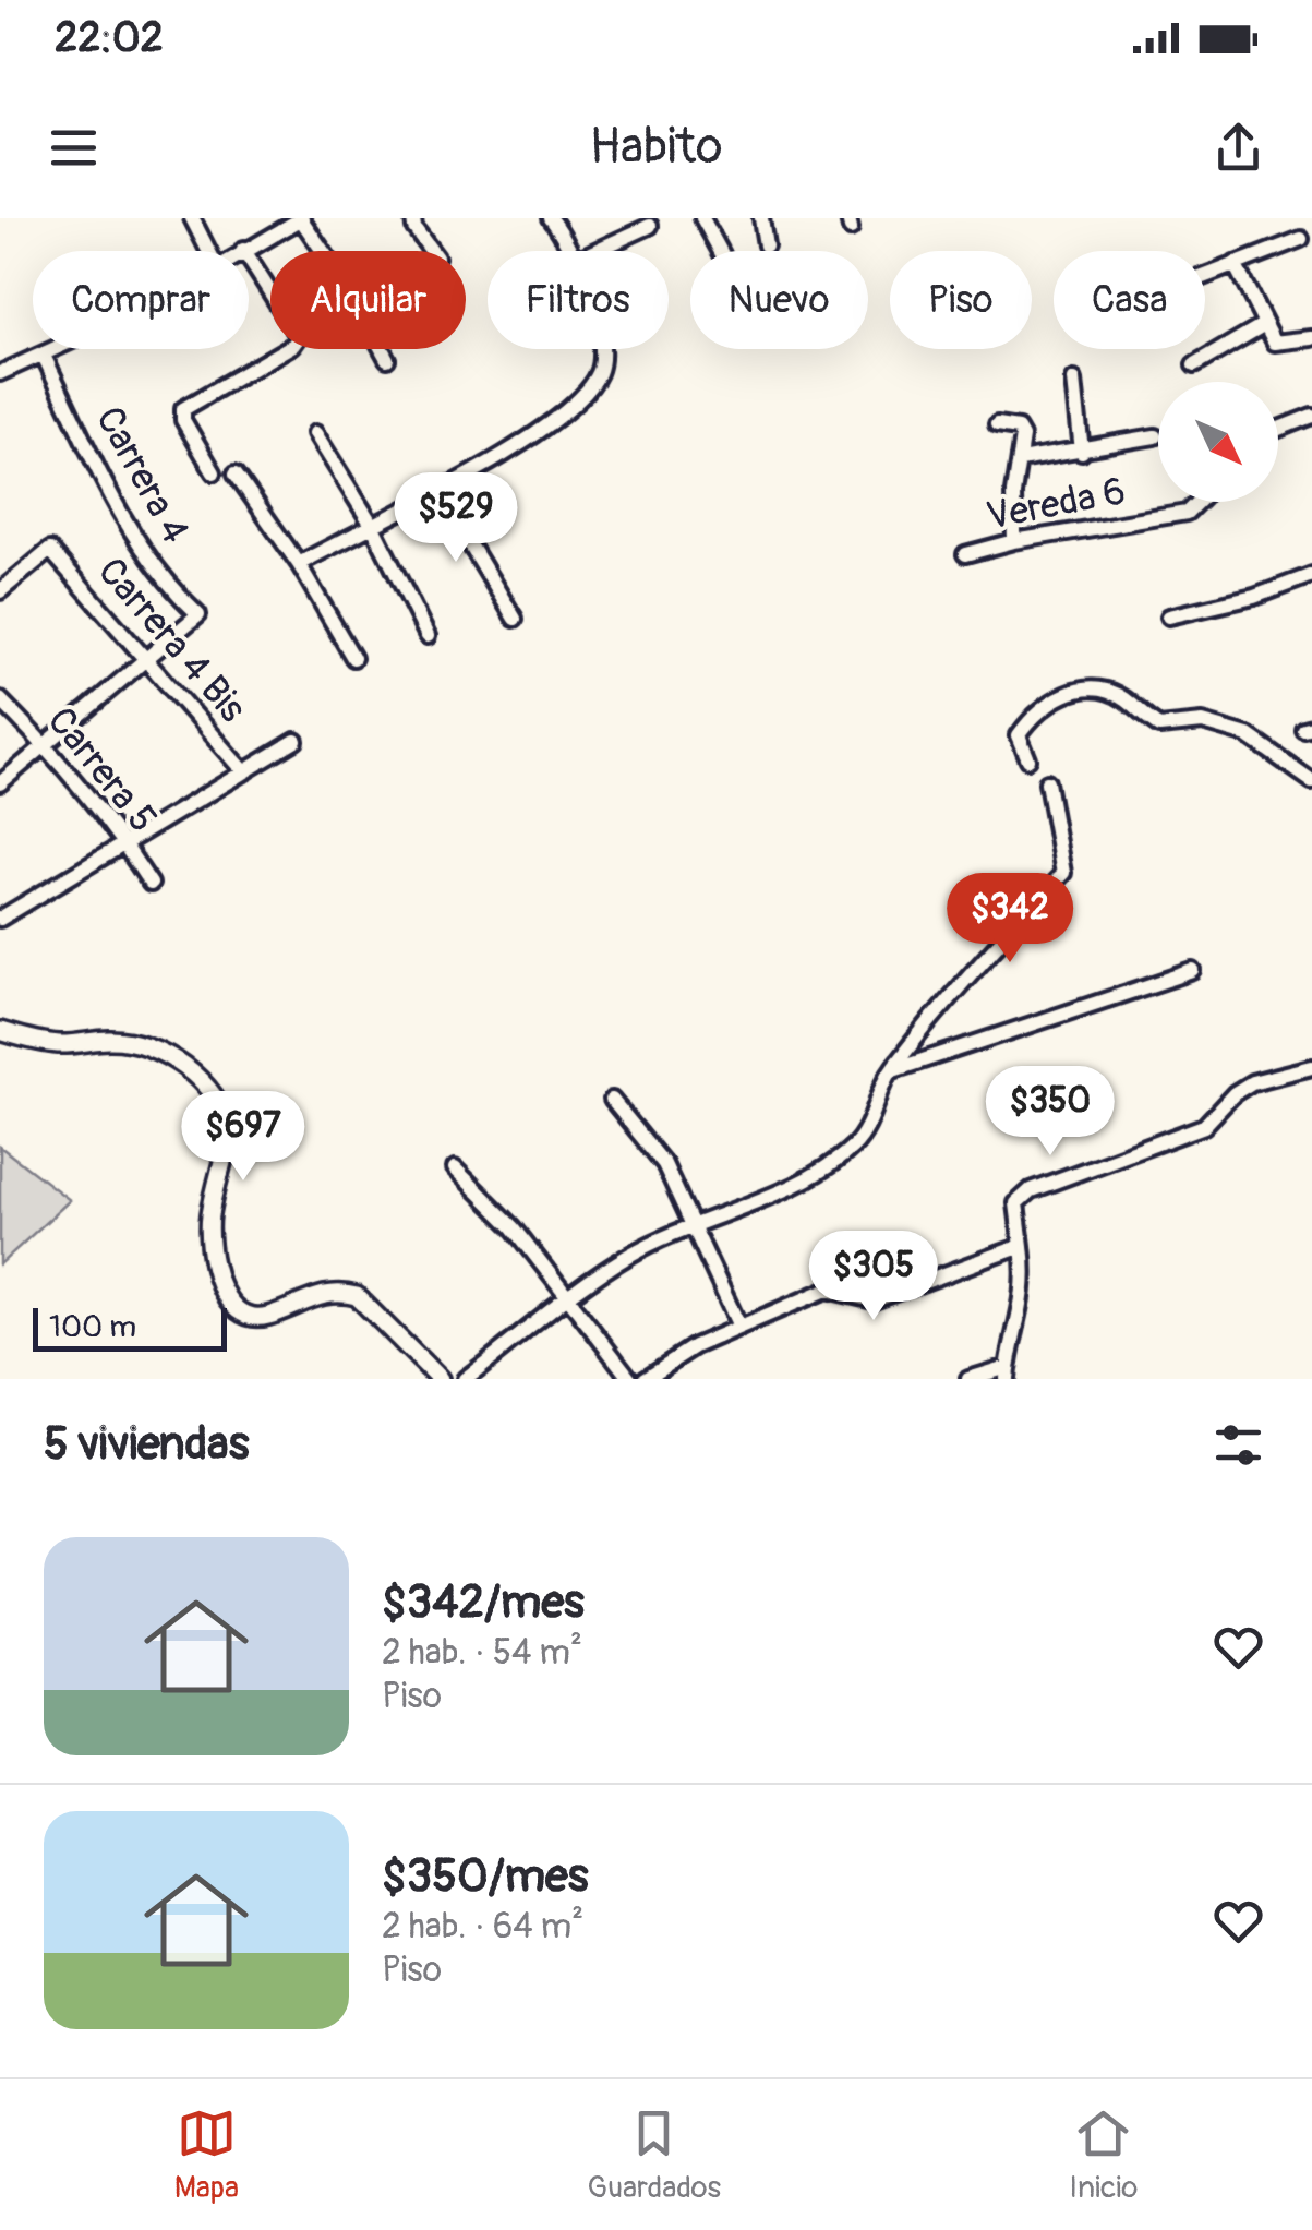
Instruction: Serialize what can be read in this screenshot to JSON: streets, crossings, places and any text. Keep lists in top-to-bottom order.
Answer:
{
  "streets": {
    "street": [
      "Carrera 4",
      "Vereda 6",
      "Carrera 4 Bis",
      "Carrera 5"
    ]
  },
  "crossings": [
    ["Carrera 4", "Carrera 4 Bis"]
  ],
  "scale_bar": "100 m",
  "north": "bottom right",
  "page": {
    "status": "22:02",
    "header": "Habito",
    "chip": [
      "Comprar",
      "Alquilar",
      "Filtros",
      "Nuevo",
      "Piso",
      "Casa"
    ],
    "price": [
      "$529",
      "$342",
      "$350",
      "$697",
      "$305"
    ],
    "scale": "100 m",
    "heading": "5 viviendas",
    "list": [
      {
        "name": "$342/mes",
        "note": "2 hab. · 54 m² · Piso"
      },
      {
        "name": "$350/mes",
        "note": "2 hab. · 64 m² · Piso"
      }
    ],
    "tabs": ["Mapa", "Guardados", "Inicio"]
  }
}
